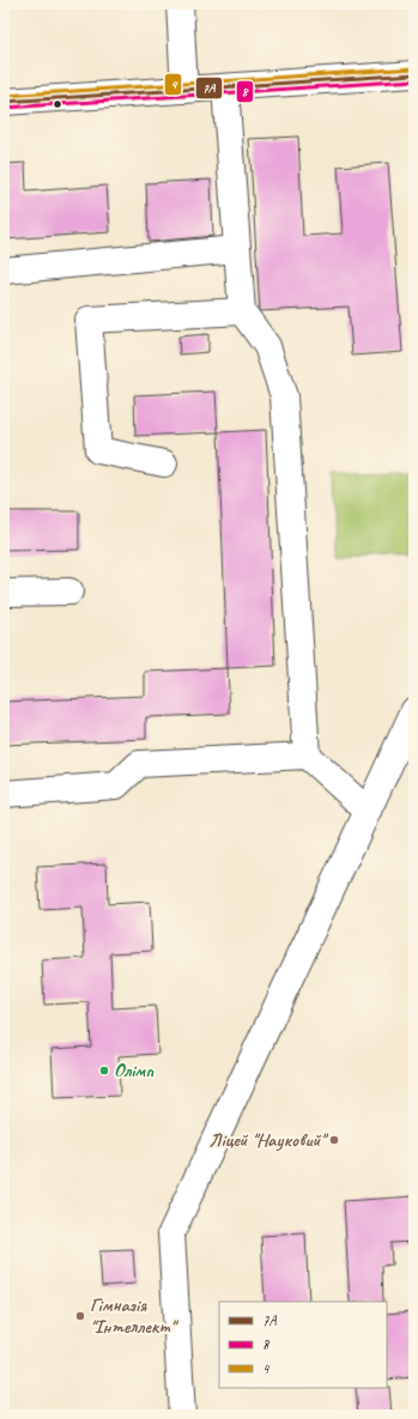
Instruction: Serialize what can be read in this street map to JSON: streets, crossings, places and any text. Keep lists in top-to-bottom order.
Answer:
{
  "places": ["Олімп", "Ліцей \"Науковий\"", "Гімназія \"Інтеллект\""],
  "lines": ["transit line 4", "transit line 7А", "transit line 8"],
  "legend": ["7А", "8", "4"]
}
